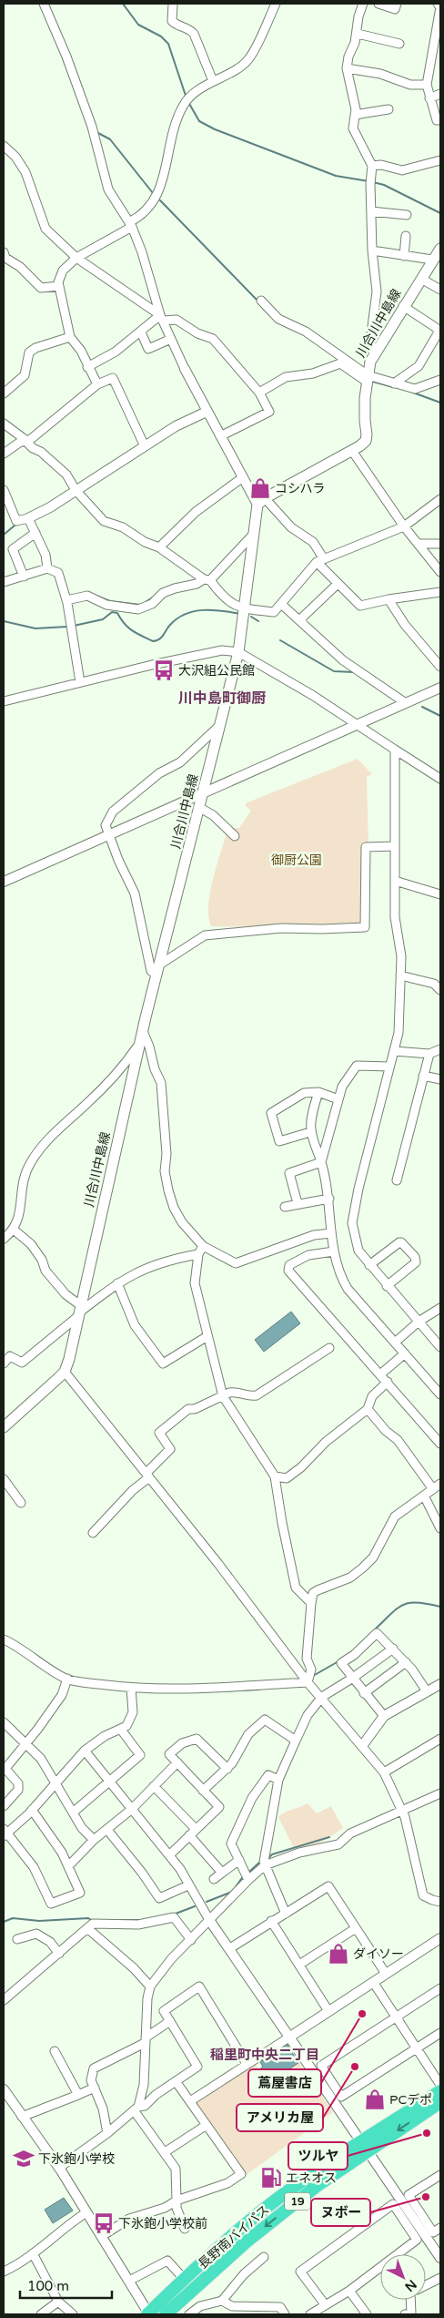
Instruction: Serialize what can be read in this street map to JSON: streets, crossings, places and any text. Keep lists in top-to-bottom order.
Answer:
{
  "streets": {
    "highway": ["19", "長野南バイパス"],
    "main road": ["川合川中島線"]
  },
  "districts": ["川中島町御厨", "稲里町中央二丁目"],
  "parks": ["御厨公園"],
  "places": {
    "shop": ["コシハラ", "ダイソー", "PCデポ"],
    "bus stop": ["大沢組公民館", "下氷鉋小学校前"],
    "other": [
      "蔦屋書店",
      "アメリカ屋",
      "ツルヤ",
      "ヌボー"
    ],
    "school or university": ["下氷鉋小学校"],
    "fuel station": ["エネオス"]
  },
  "scale_bar": "100 m",
  "north": "bottom right"
}
